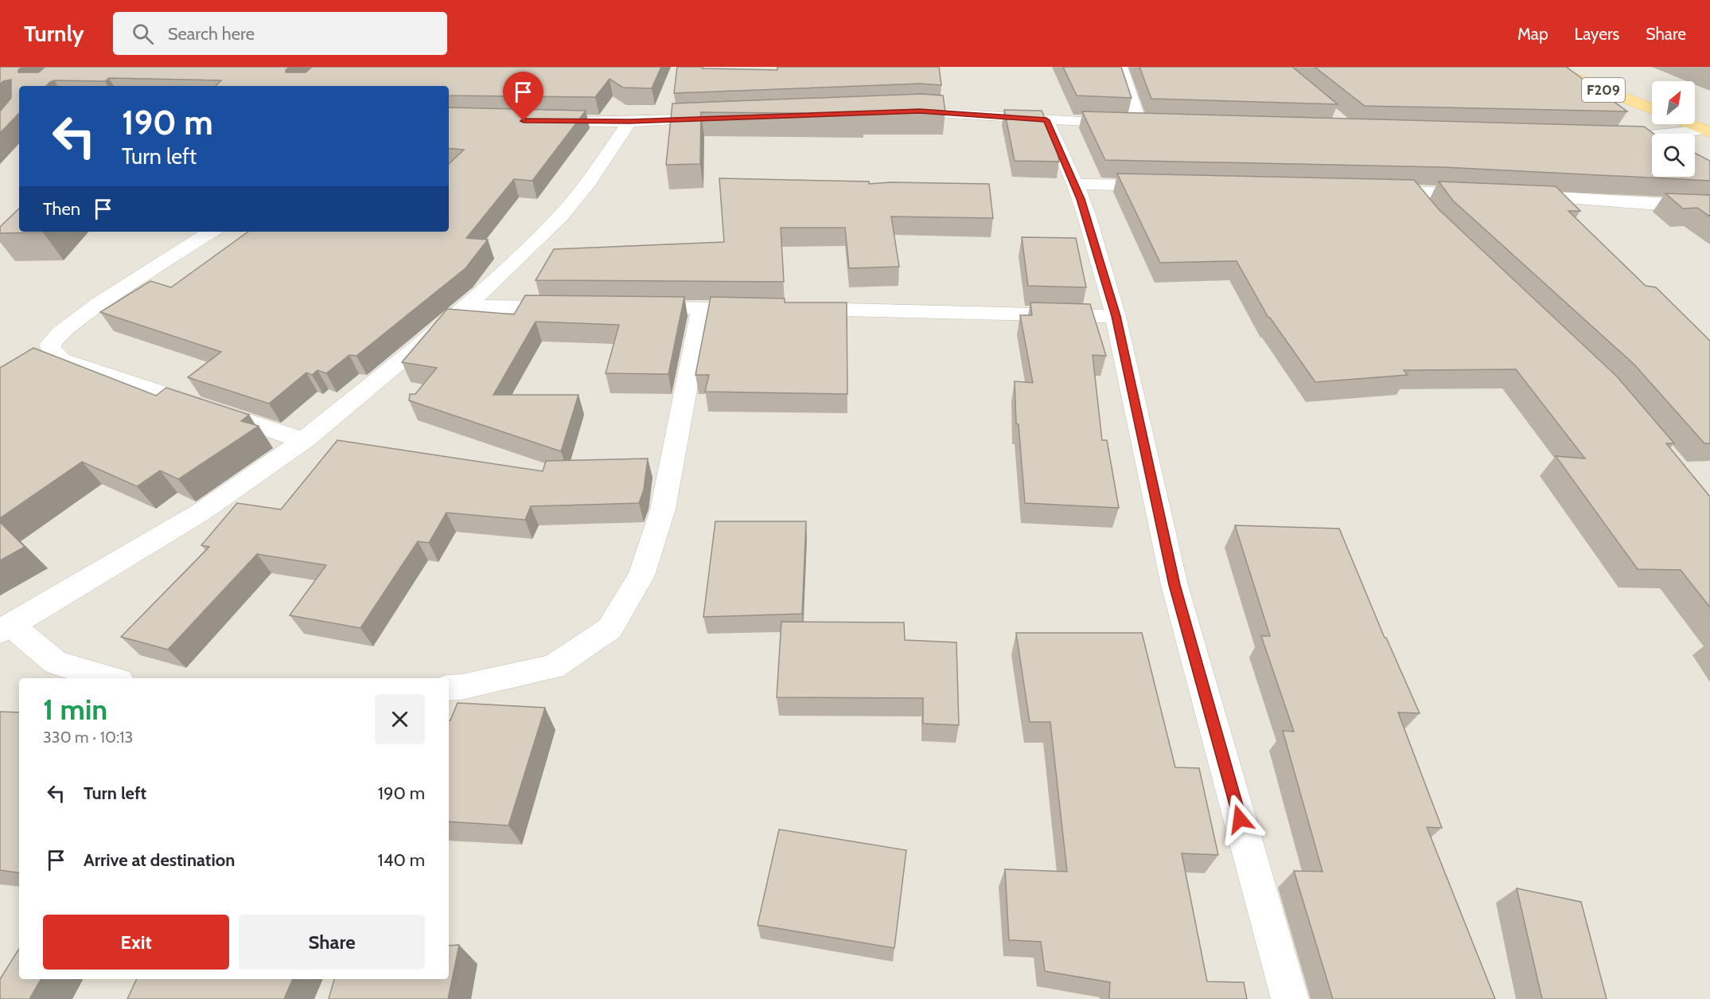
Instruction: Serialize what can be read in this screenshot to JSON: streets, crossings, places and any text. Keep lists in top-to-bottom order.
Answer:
{
  "streets": {
    "main road": ["F209"]
  },
  "north": "top right",
  "page": {
    "header": "Turnly",
    "search": "Search here",
    "nav": ["Map", "Layers", "Share"],
    "turn": ["190 m", "Turn left"],
    "then": "Then",
    "heading": ["1 min", "330 m · 10:13"],
    "list": [
      {
        "name": "Turn left",
        "value": "190 m"
      },
      {
        "name": "Arrive at destination",
        "value": "140 m"
      }
    ],
    "buttons": ["Exit", "Share"]
  }
}
